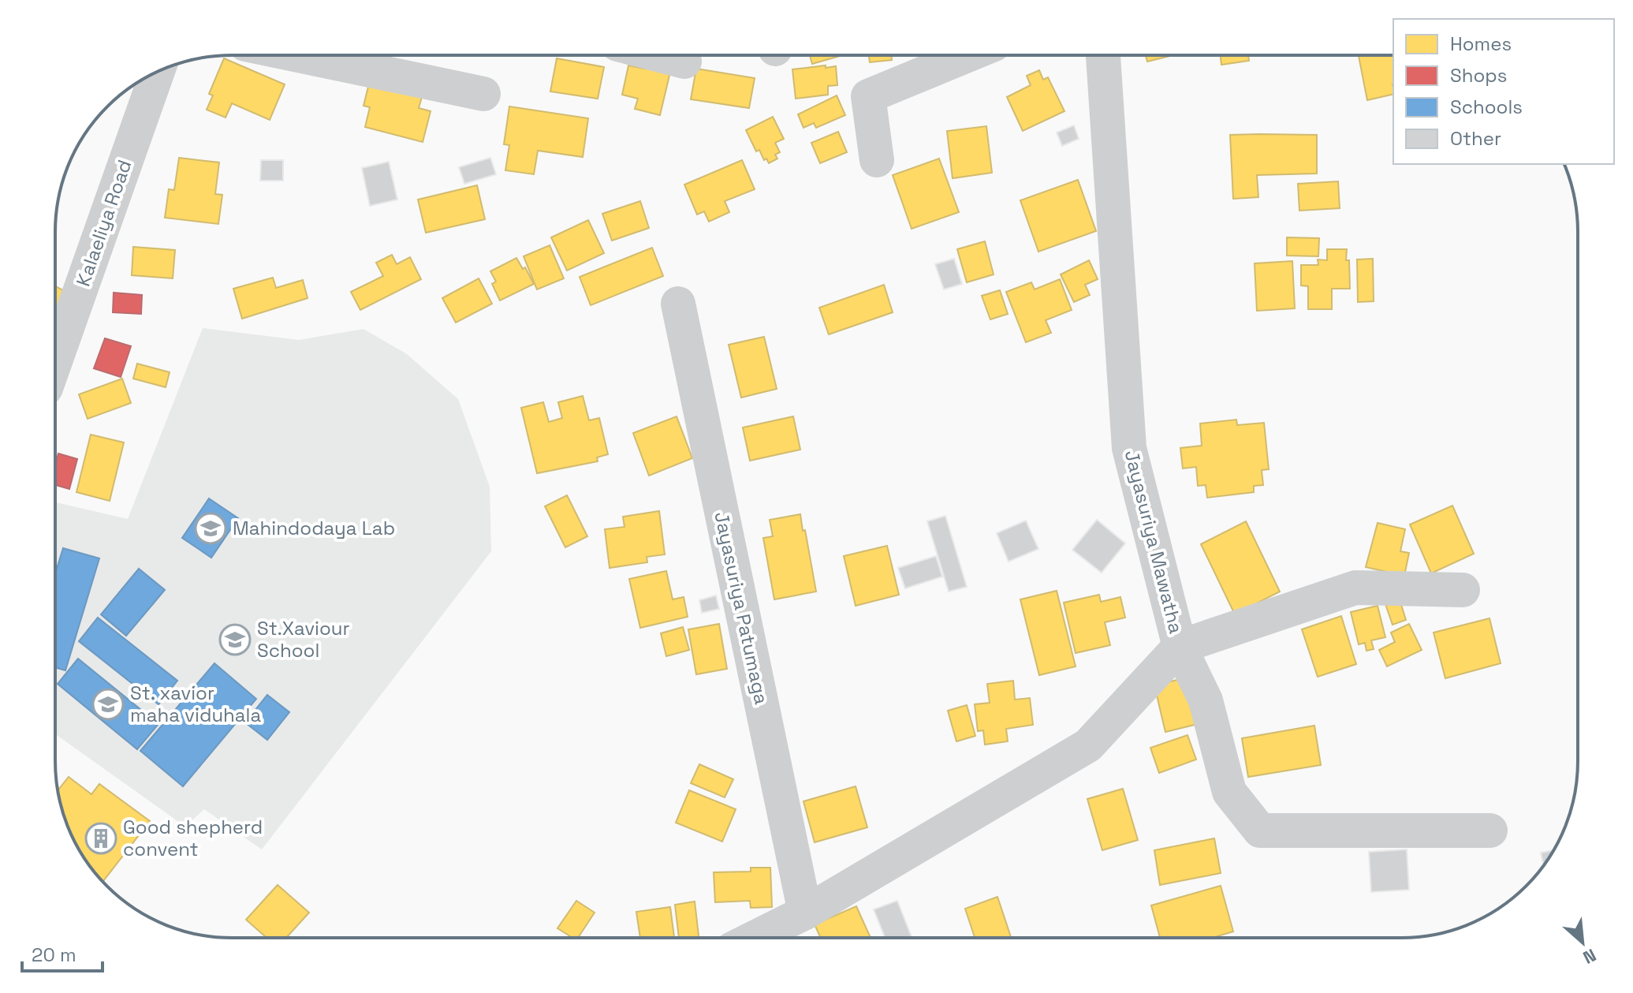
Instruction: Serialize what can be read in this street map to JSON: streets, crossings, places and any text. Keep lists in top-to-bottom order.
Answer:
{
  "streets": {
    "street": ["Kalaeliya Road", "Jayasuriya Mawatha", "Jayasuriya Patumaga"]
  },
  "crossings": [
    ["Jayasuriya Mawatha", "Jayasuriya Patumaga"]
  ],
  "places": {
    "school or university": ["Mahindodaya Lab", "St.Xaviour School", "St. xavior maha viduhala"],
    "building": ["Good shepherd convent"]
  },
  "legend": [
    "Homes",
    "Shops",
    "Schools",
    "Other"
  ],
  "scale_bar": "20 m",
  "north": "bottom right"
}
